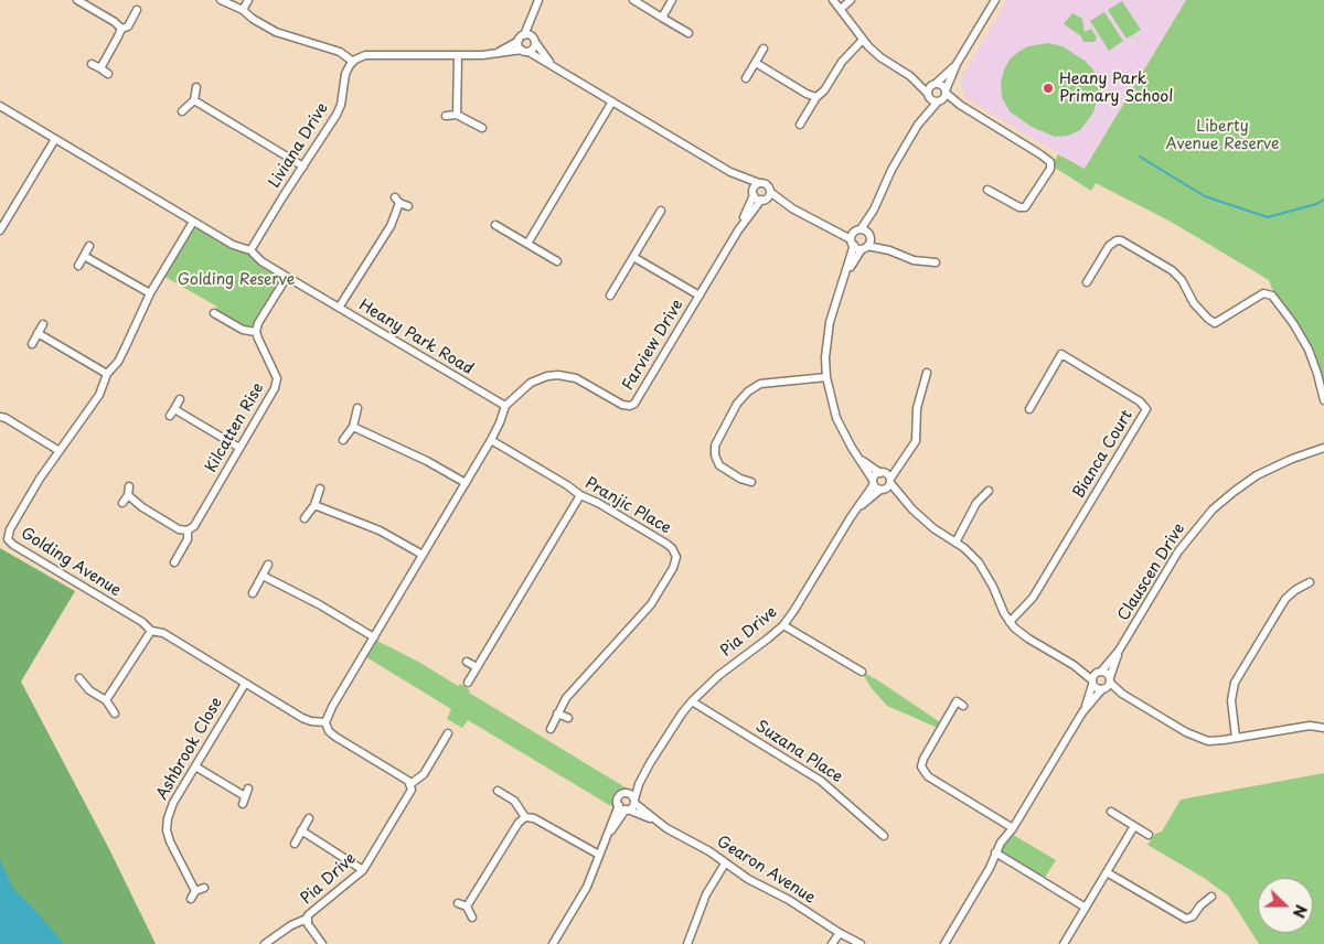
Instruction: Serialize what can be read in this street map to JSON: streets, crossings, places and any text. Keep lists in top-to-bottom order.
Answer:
{
  "streets": {
    "street": [
      "Liviana Drive",
      "Heany Park Road",
      "Farview Drive",
      "Kilcatten Rise",
      "Bianca Court",
      "Pranjic Place",
      "Golding Avenue",
      "Clauscen Drive",
      "Pia Drive",
      "Ashbrook Close",
      "Suzana Place",
      "Gearon Avenue"
    ]
  },
  "crossings": [
    ["Liviana Drive", "Heany Park Road"],
    ["Heany Park Road", "Farview Drive"],
    ["Heany Park Road", "Golding Avenue"],
    ["Golding Avenue", "Ashbrook Close"],
    ["Pia Drive", "Suzana Place"],
    ["Pia Drive", "Gearon Avenue"]
  ],
  "parks": ["Liberty Avenue Reserve", "Golding Reserve"],
  "places": ["Heany Park Primary School"],
  "north": "right"
}
